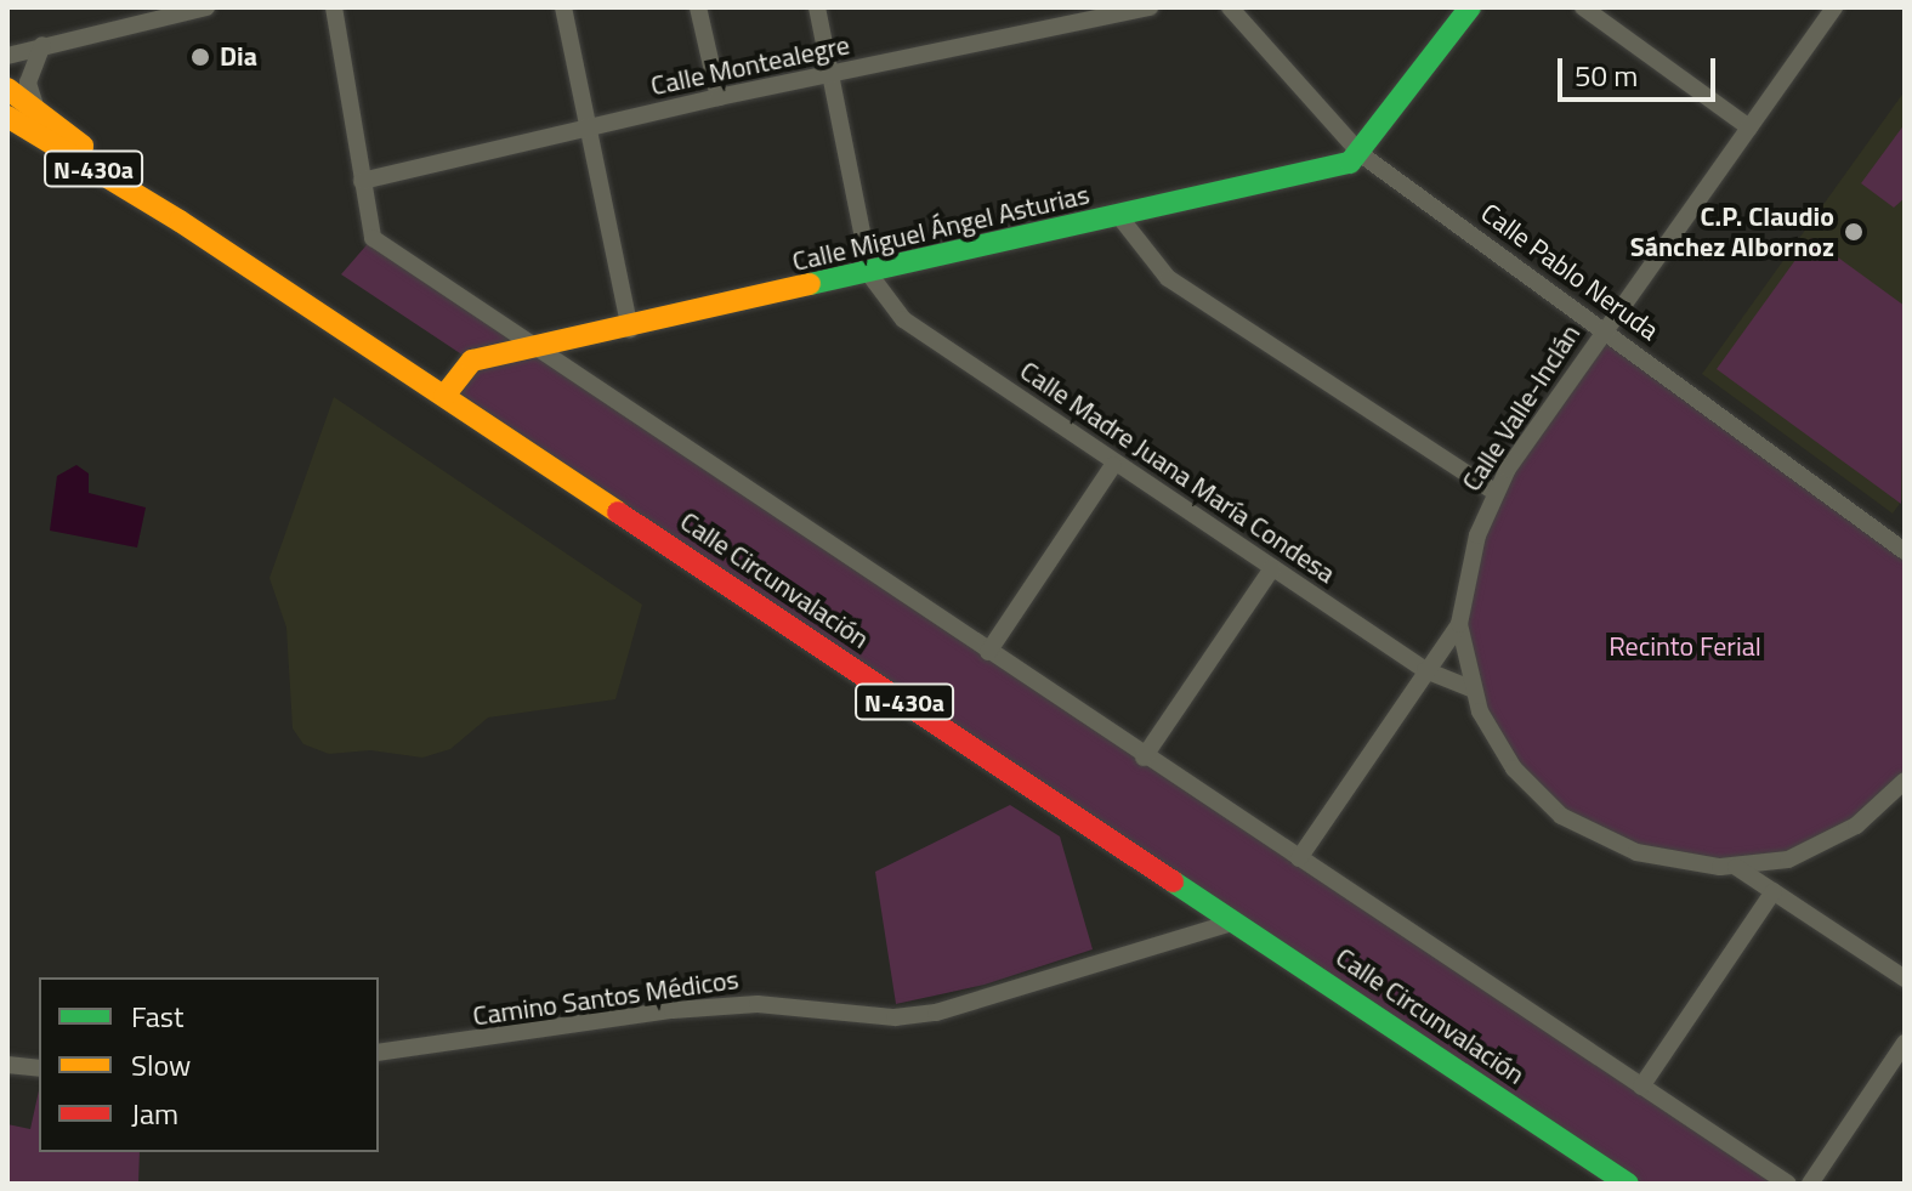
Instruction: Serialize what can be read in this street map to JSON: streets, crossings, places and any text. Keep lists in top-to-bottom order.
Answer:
{
  "streets": {
    "main road": ["N-430a", "Calle Miguel Ángel Asturias", "Calle Circunvalación"],
    "street": [
      "Calle Montealegre",
      "Calle Pablo Neruda",
      "Calle Valle-Inclán",
      "Calle Madre Juana María Condesa",
      "Camino Santos Médicos"
    ]
  },
  "crossings": [
    ["N-430a", "Calle Circunvalación"],
    ["Calle Miguel Ángel Asturias", "Calle Pablo Neruda"],
    ["Calle Miguel Ángel Asturias", "Calle Madre Juana María Condesa"],
    ["Calle Miguel Ángel Asturias", "Calle Circunvalación"],
    ["Calle Pablo Neruda", "Calle Valle-Inclán"],
    ["Calle Valle-Inclán", "Calle Madre Juana María Condesa"],
    ["Calle Circunvalación", "Camino Santos Médicos"]
  ],
  "parks": ["Recinto Ferial"],
  "places": ["Dia", "C.P. Claudio Sánchez Albornoz"],
  "legend": ["Fast", "Slow", "Jam"],
  "scale_bar": "50 m"
}
